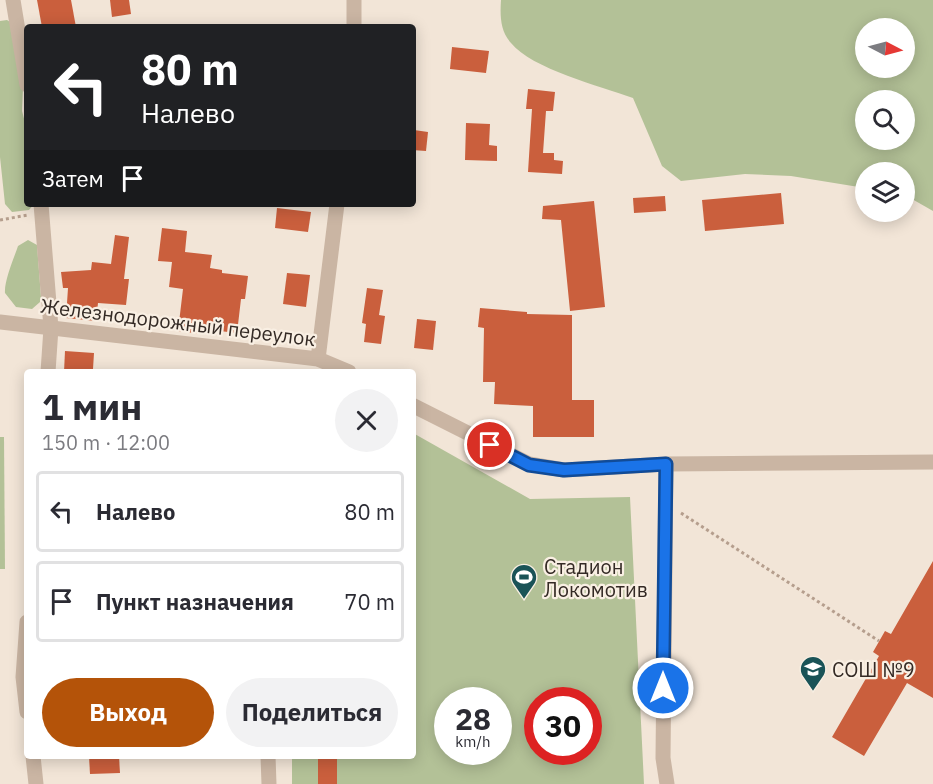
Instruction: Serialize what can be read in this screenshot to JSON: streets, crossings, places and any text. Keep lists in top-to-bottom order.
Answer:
{
  "streets": {
    "street": ["Железнодорожный переулок"]
  },
  "places": {
    "sports": ["Стадион Локомотив"],
    "school or university": ["СОШ №9"]
  },
  "north": "right",
  "page": {
    "turn": ["80 m", "Налево"],
    "then": "Затем",
    "heading": ["1 мин", "150 m · 12:00"],
    "list": [
      {
        "name": "Налево",
        "value": "80 m"
      },
      {
        "name": "Пункт назначения",
        "value": "70 m"
      }
    ],
    "buttons": ["Выход", "Поделиться"],
    "speed": "28 km/h",
    "limit": "30"
  }
}
